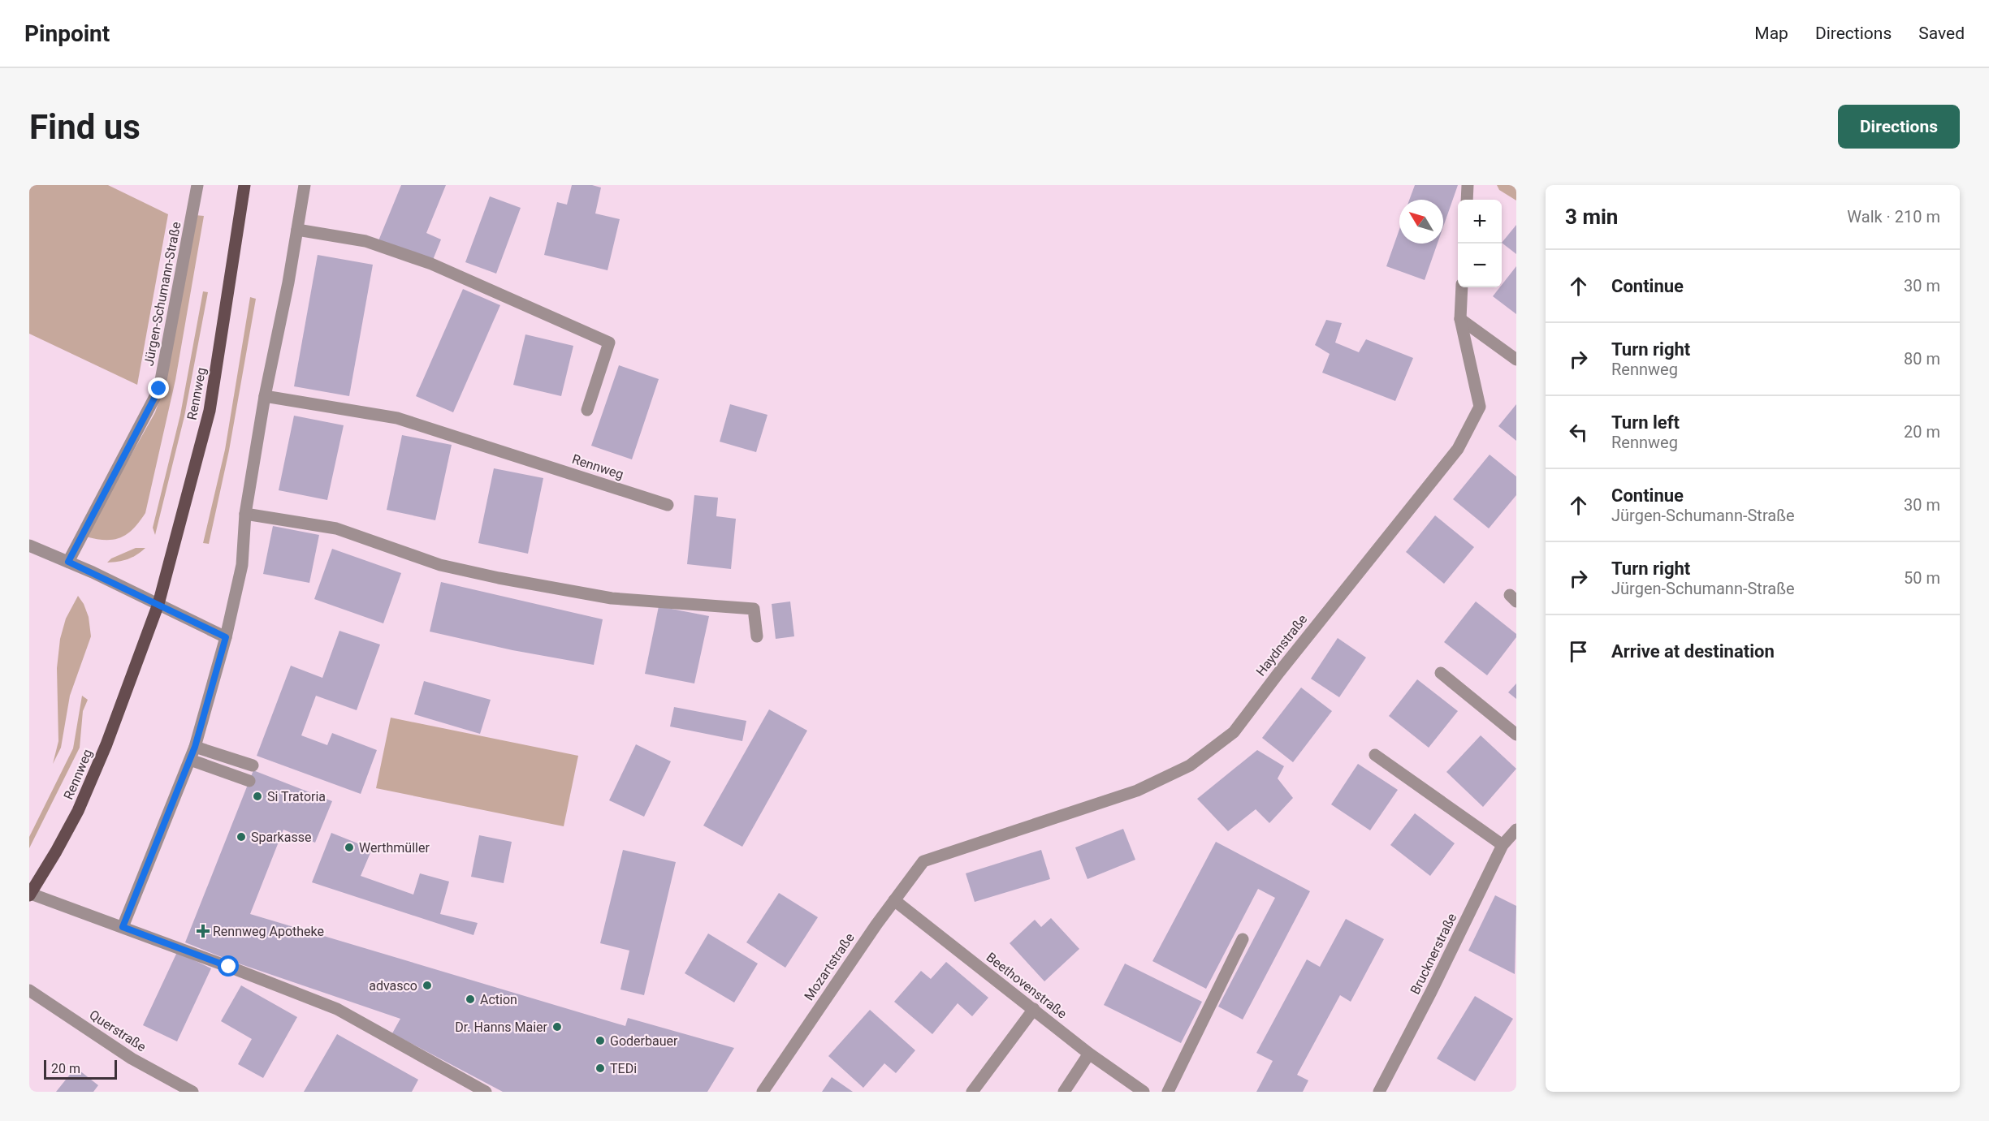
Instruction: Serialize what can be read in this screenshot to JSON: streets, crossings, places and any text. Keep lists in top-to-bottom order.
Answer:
{
  "streets": {
    "main road": ["Rennweg"],
    "street": [
      "Jürgen-Schumann-Straße",
      "Haydnstraße",
      "Brucknerstraße",
      "Mozartstraße",
      "Beethovenstraße",
      "Querstraße"
    ]
  },
  "crossings": [
    ["Haydnstraße", "Mozartstraße"],
    ["Mozartstraße", "Beethovenstraße"]
  ],
  "places": {
    "other": [
      "Si Tratoria",
      "Sparkasse",
      "Werthmüller",
      "advasco",
      "Action",
      "Dr. Hanns Maier",
      "Goderbauer",
      "TEDi"
    ],
    "health": ["Rennweg Apotheke"]
  },
  "scale_bar": "20 m",
  "north": "top left",
  "page": {
    "header": "Pinpoint",
    "nav": ["Map", "Directions", "Saved"],
    "buttons": "Directions",
    "title": "Find us",
    "heading": ["3 min", "Walk · 210 m"],
    "map_buttons": ["+", "−"],
    "list": [
      ["Continue", "30 m"],
      ["Turn right", "Rennweg", "80 m"],
      ["Turn left", "Rennweg", "20 m"],
      ["Continue", "Jürgen-Schumann-Straße", "30 m"],
      ["Turn right", "Jürgen-Schumann-Straße", "50 m"],
      "Arrive at destination"
    ],
    "scale": "20 m"
  }
}
